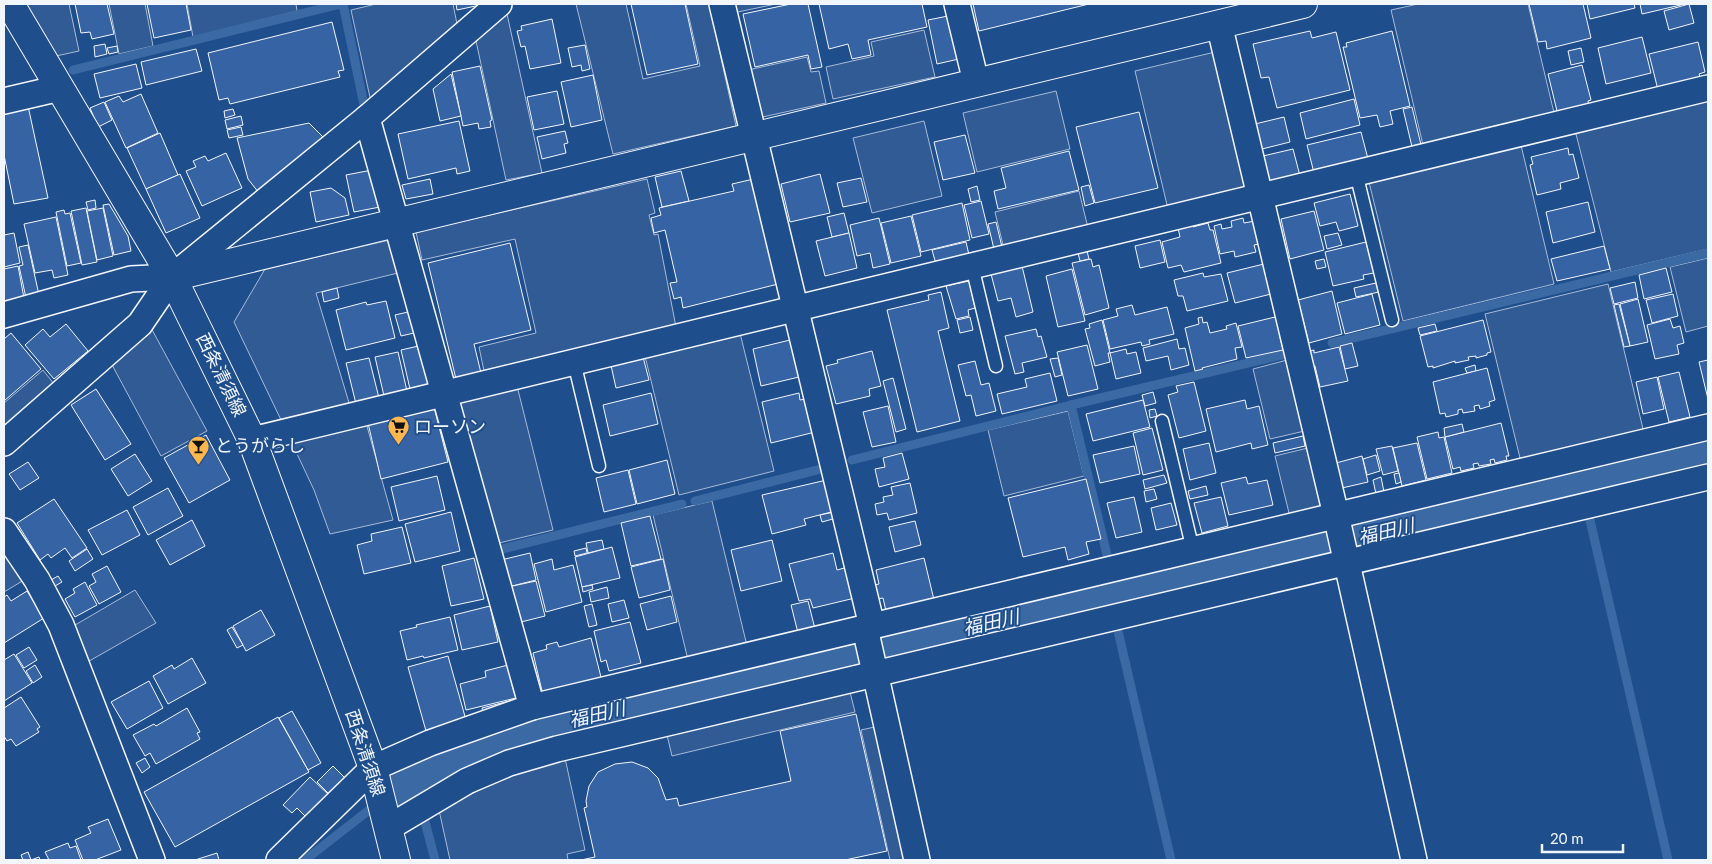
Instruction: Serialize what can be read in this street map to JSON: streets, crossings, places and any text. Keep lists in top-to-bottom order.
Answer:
{
  "streets": {
    "street": ["西条清須線"]
  },
  "water": ["福田川"],
  "places": {
    "supermarket": ["ローソン"],
    "bar": ["とうがらし"]
  },
  "scale_bar": "20 m"
}
